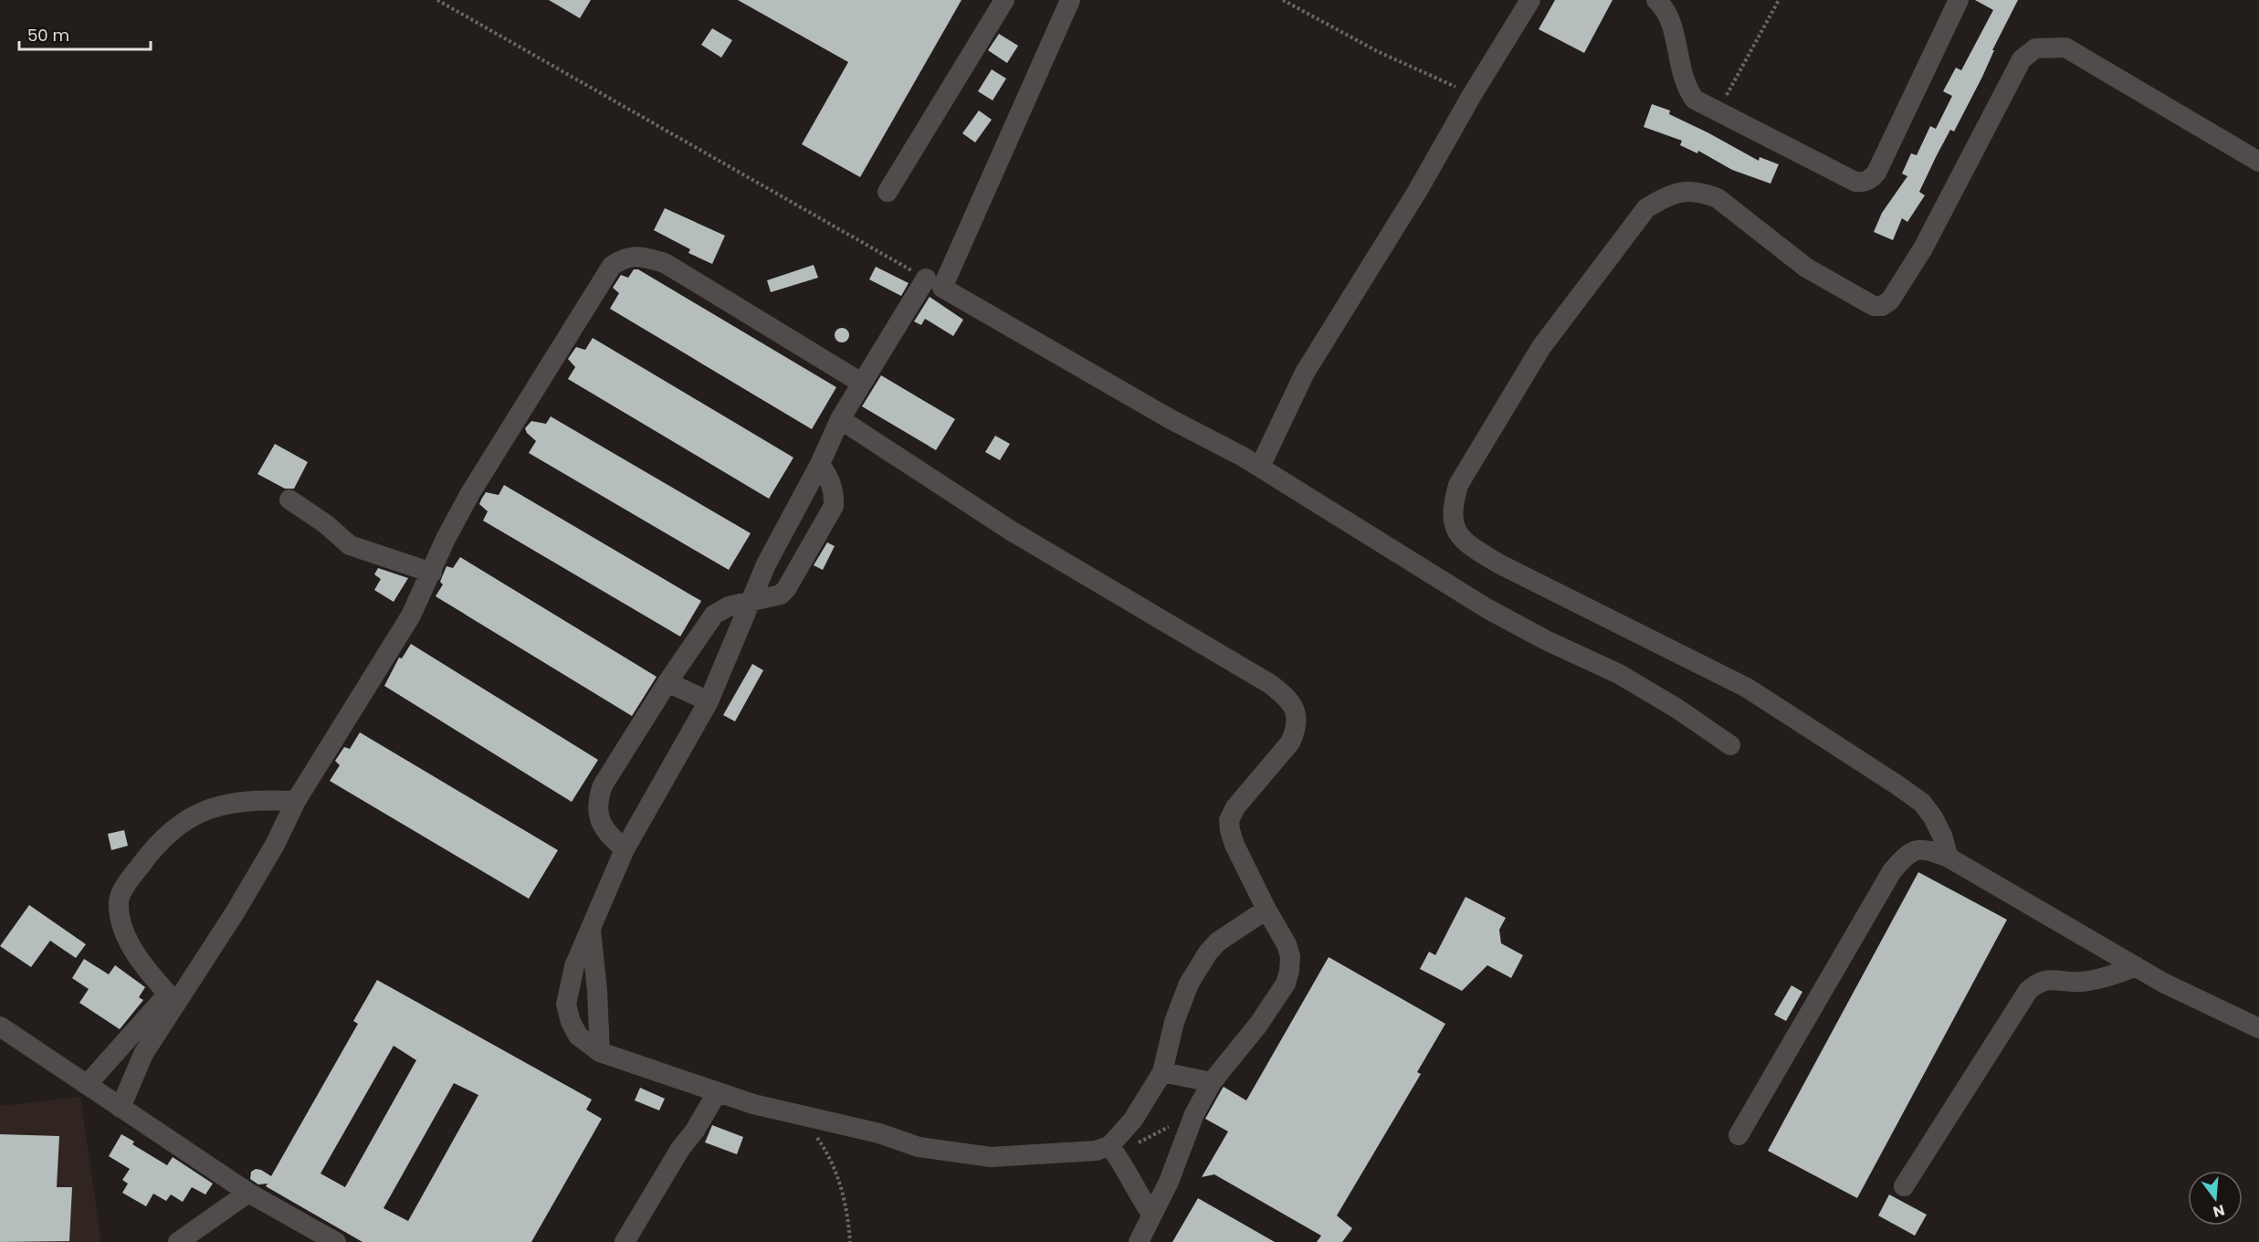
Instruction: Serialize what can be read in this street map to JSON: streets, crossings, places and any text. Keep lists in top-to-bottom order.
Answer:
{
  "scale_bar": "50 m",
  "north": "bottom"
}
